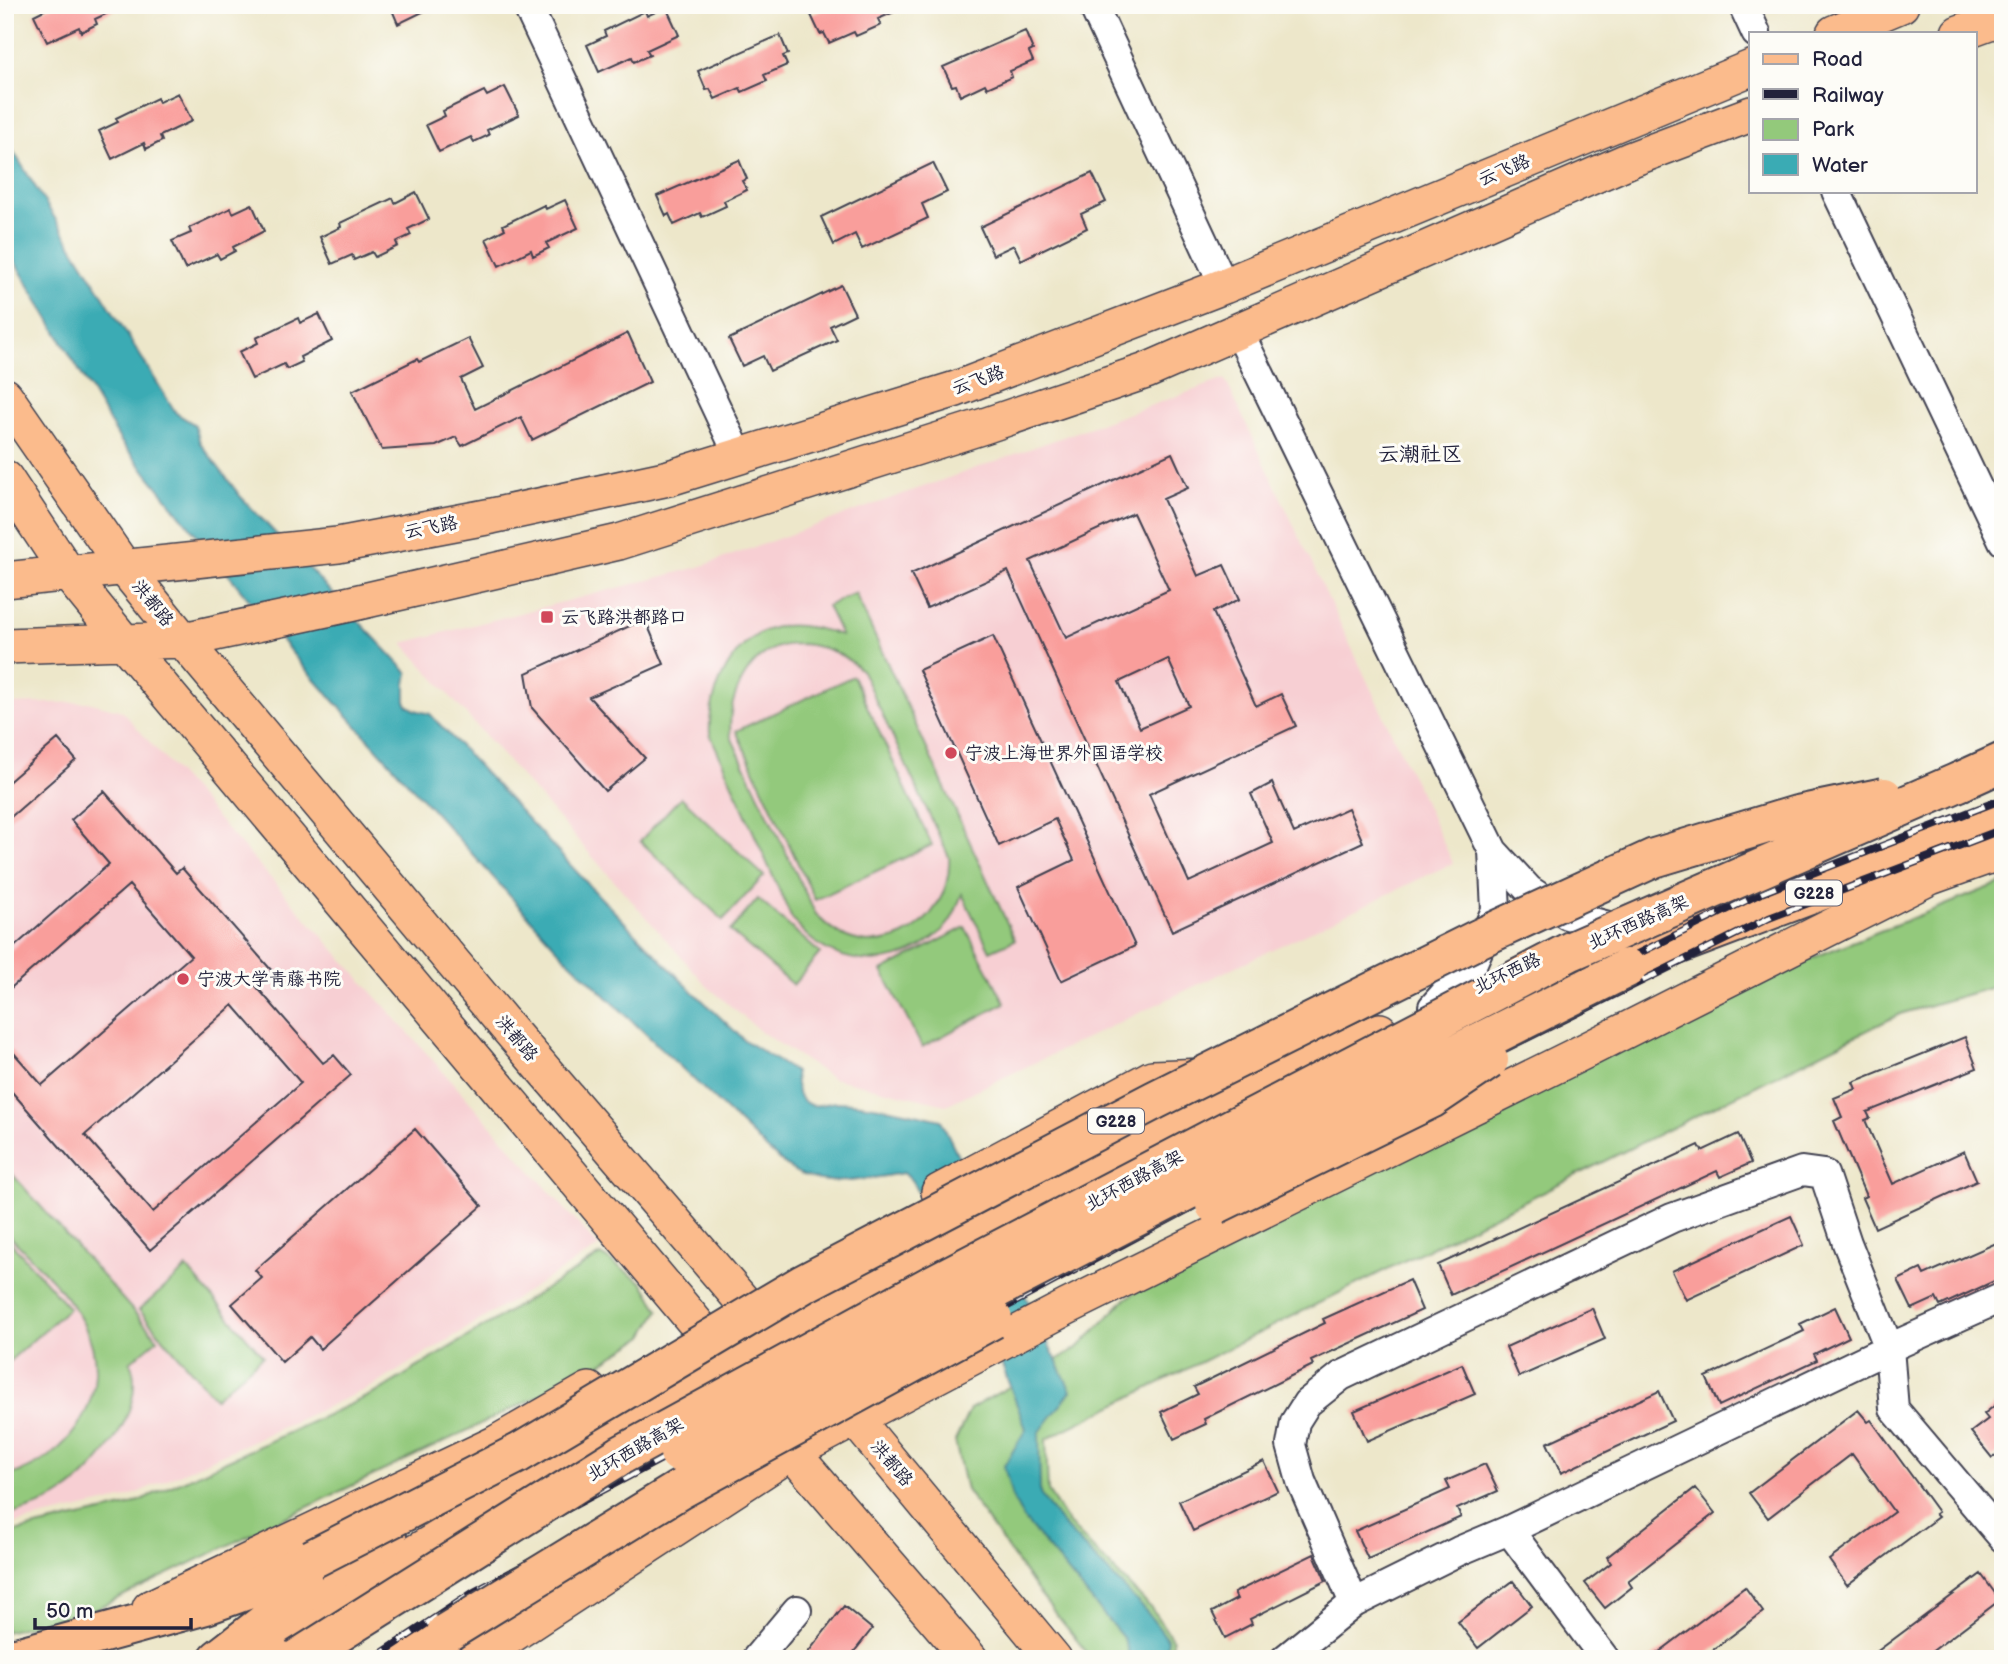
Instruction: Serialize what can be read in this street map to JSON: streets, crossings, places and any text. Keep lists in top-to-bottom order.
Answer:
{
  "streets": {
    "highway": ["G228", "北环西路高架"],
    "main road": ["云飞路", "洪都路", "北环西路"]
  },
  "crossings": [
    ["云飞路", "洪都路"],
    ["洪都路", "北环西路"],
    ["G228", "北环西路高架"]
  ],
  "districts": ["云潮社区"],
  "places": {
    "transit": ["云飞路洪都路口"],
    "other": ["宁波上海世界外国语学校", "宁波大学青藤书院"]
  },
  "legend": [
    "Road",
    "Railway",
    "Park",
    "Water"
  ],
  "scale_bar": "50 m"
}
